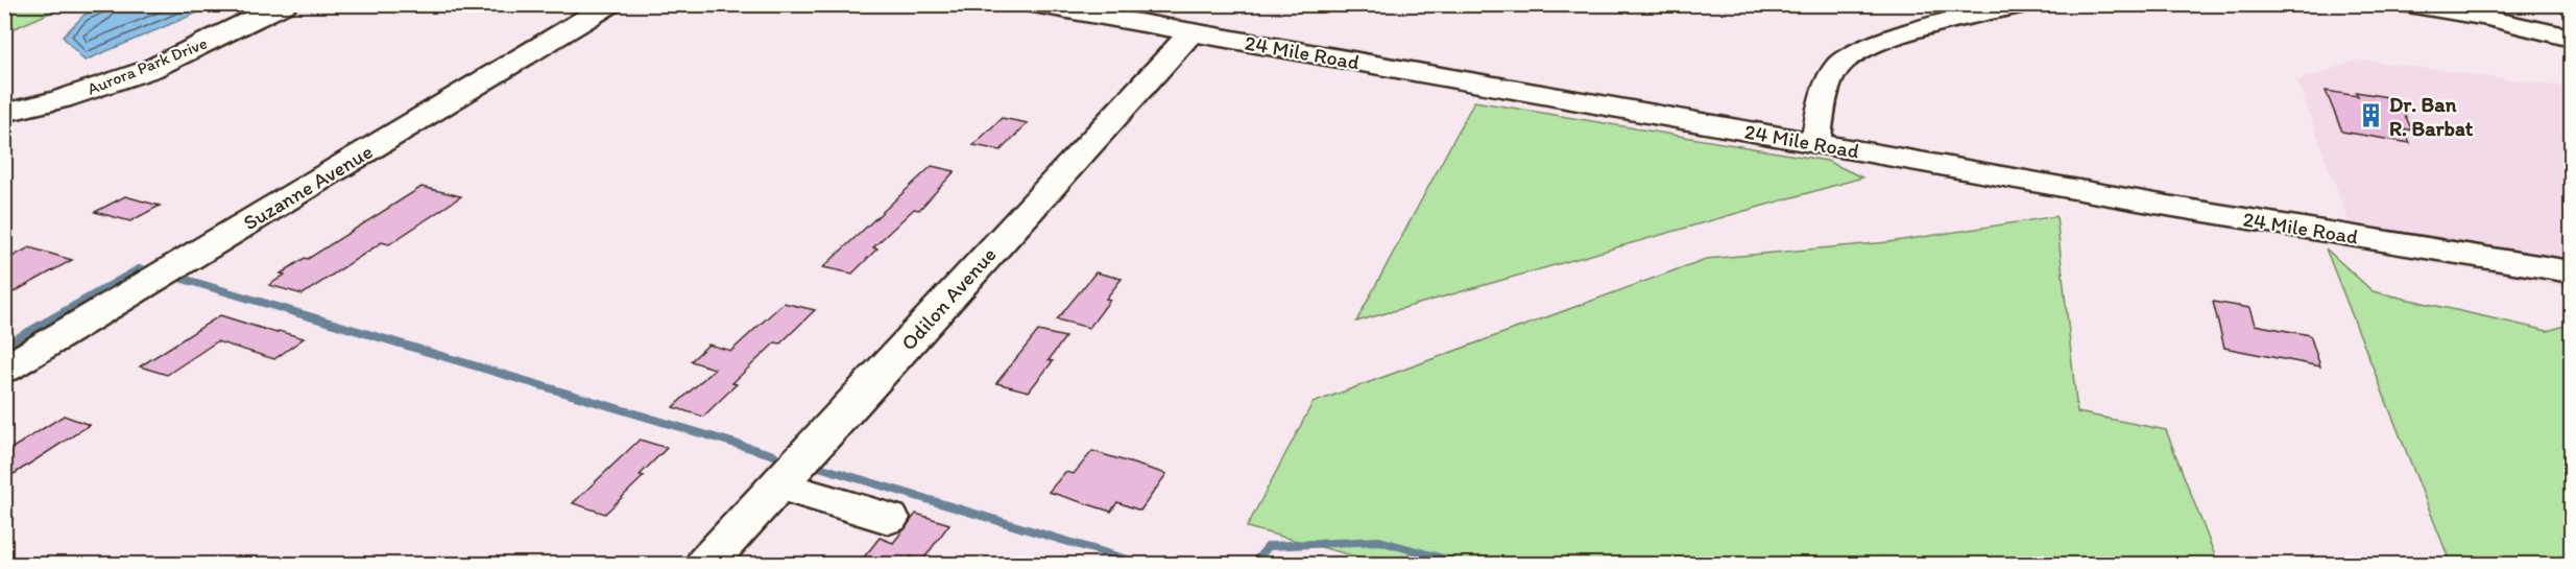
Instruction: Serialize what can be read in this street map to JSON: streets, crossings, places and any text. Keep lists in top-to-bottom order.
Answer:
{
  "streets": {
    "street": [
      "24 Mile Road",
      "Aurora Park Drive",
      "Suzanne Avenue",
      "Odilon Avenue"
    ]
  },
  "crossings": [
    ["24 Mile Road", "Odilon Avenue"]
  ],
  "places": {
    "building": ["Dr. Ban R. Barbat"]
  }
}
